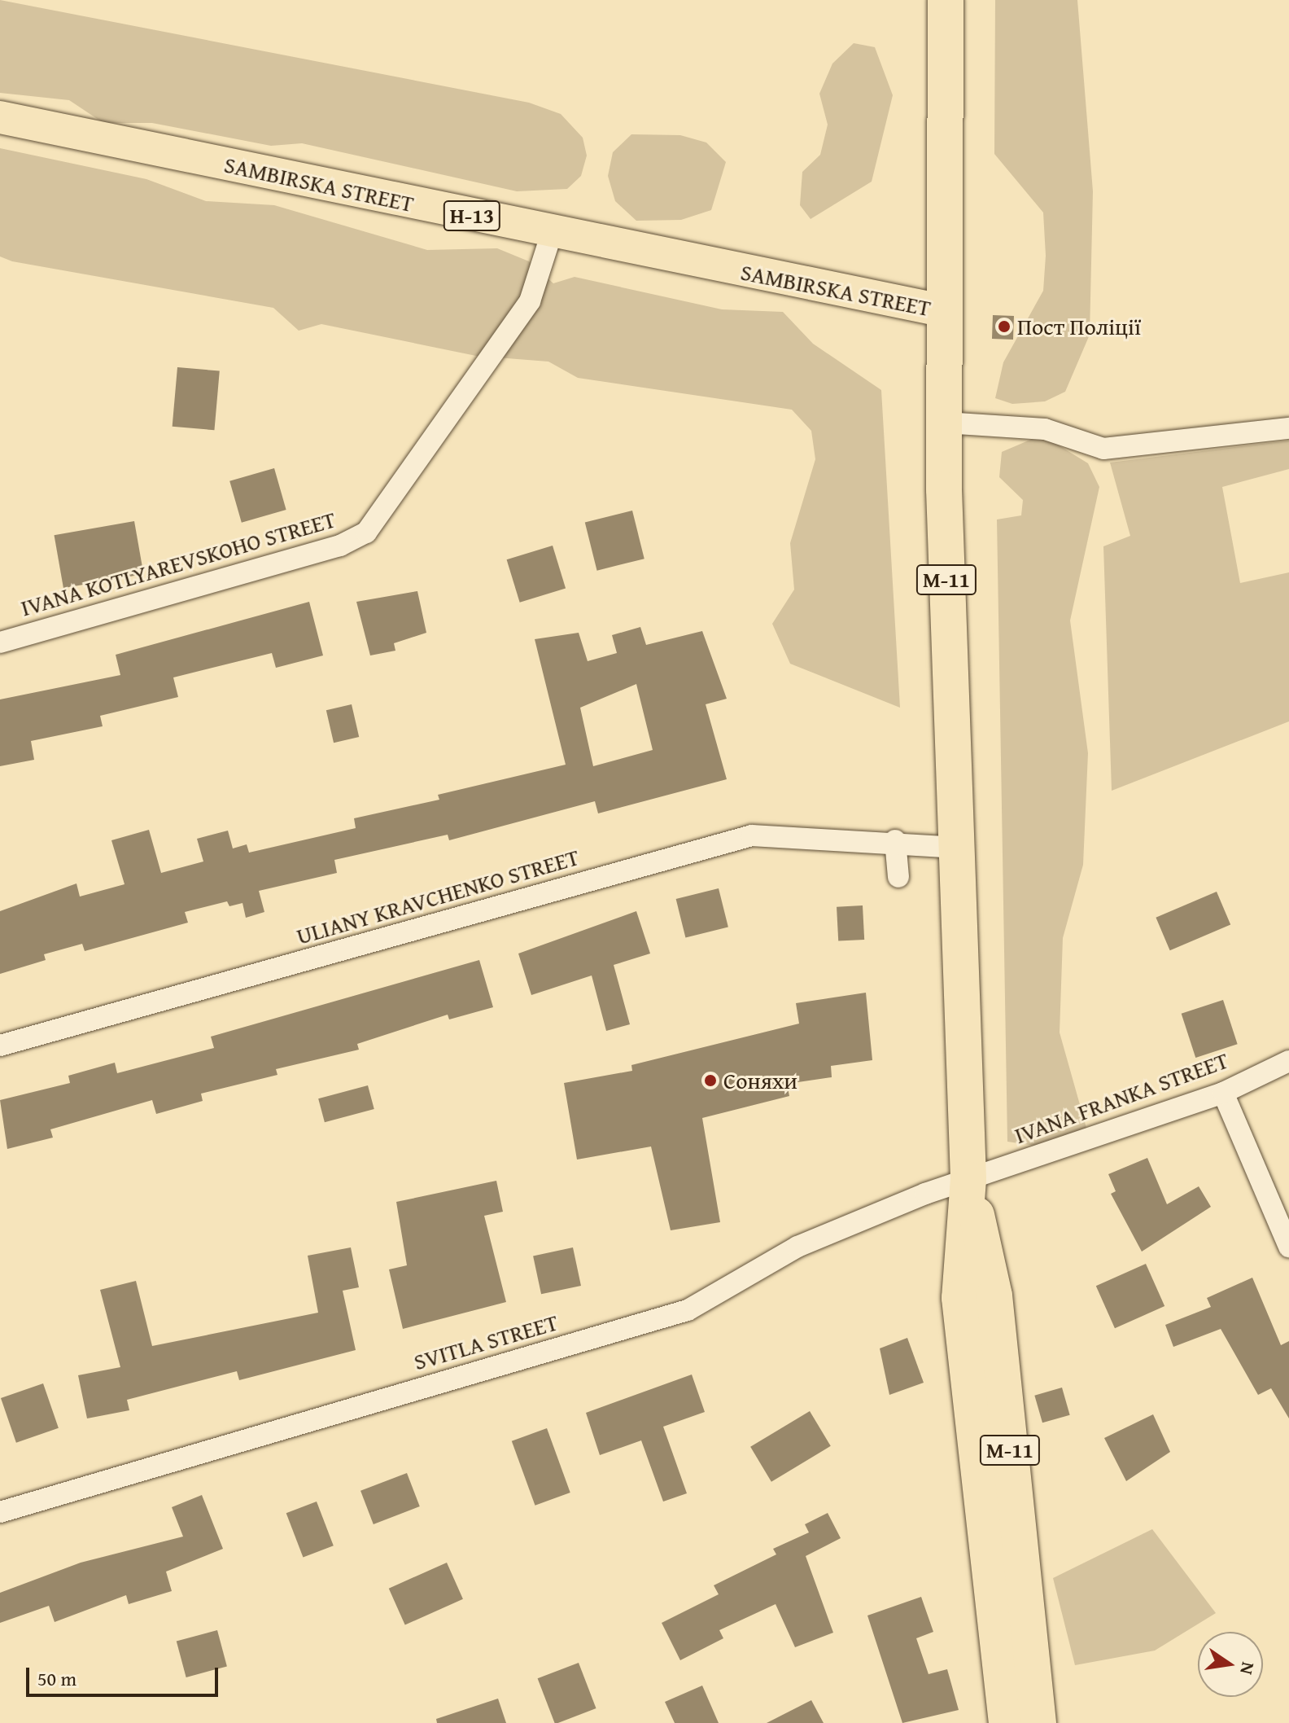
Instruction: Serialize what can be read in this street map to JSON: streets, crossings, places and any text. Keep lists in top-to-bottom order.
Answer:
{
  "streets": {
    "highway": ["М-11"],
    "main road": ["SAMBIRSKA STREET", "Н-13"],
    "street": [
      "IVANA KOTLYAREVSKOHO STREET",
      "ULIANY KRAVCHENKO STREET",
      "IVANA FRANKA STREET",
      "SVITLA STREET"
    ]
  },
  "crossings": [
    ["SAMBIRSKA STREET", "IVANA KOTLYAREVSKOHO STREET"],
    ["SAMBIRSKA STREET", "М-11"],
    ["М-11", "ULIANY KRAVCHENKO STREET"],
    ["М-11", "IVANA FRANKA STREET"],
    ["М-11", "SVITLA STREET"],
    ["IVANA FRANKA STREET", "SVITLA STREET"]
  ],
  "places": ["Пост Поліції", "Соняхи"],
  "scale_bar": "50 m",
  "north": "right"
}
